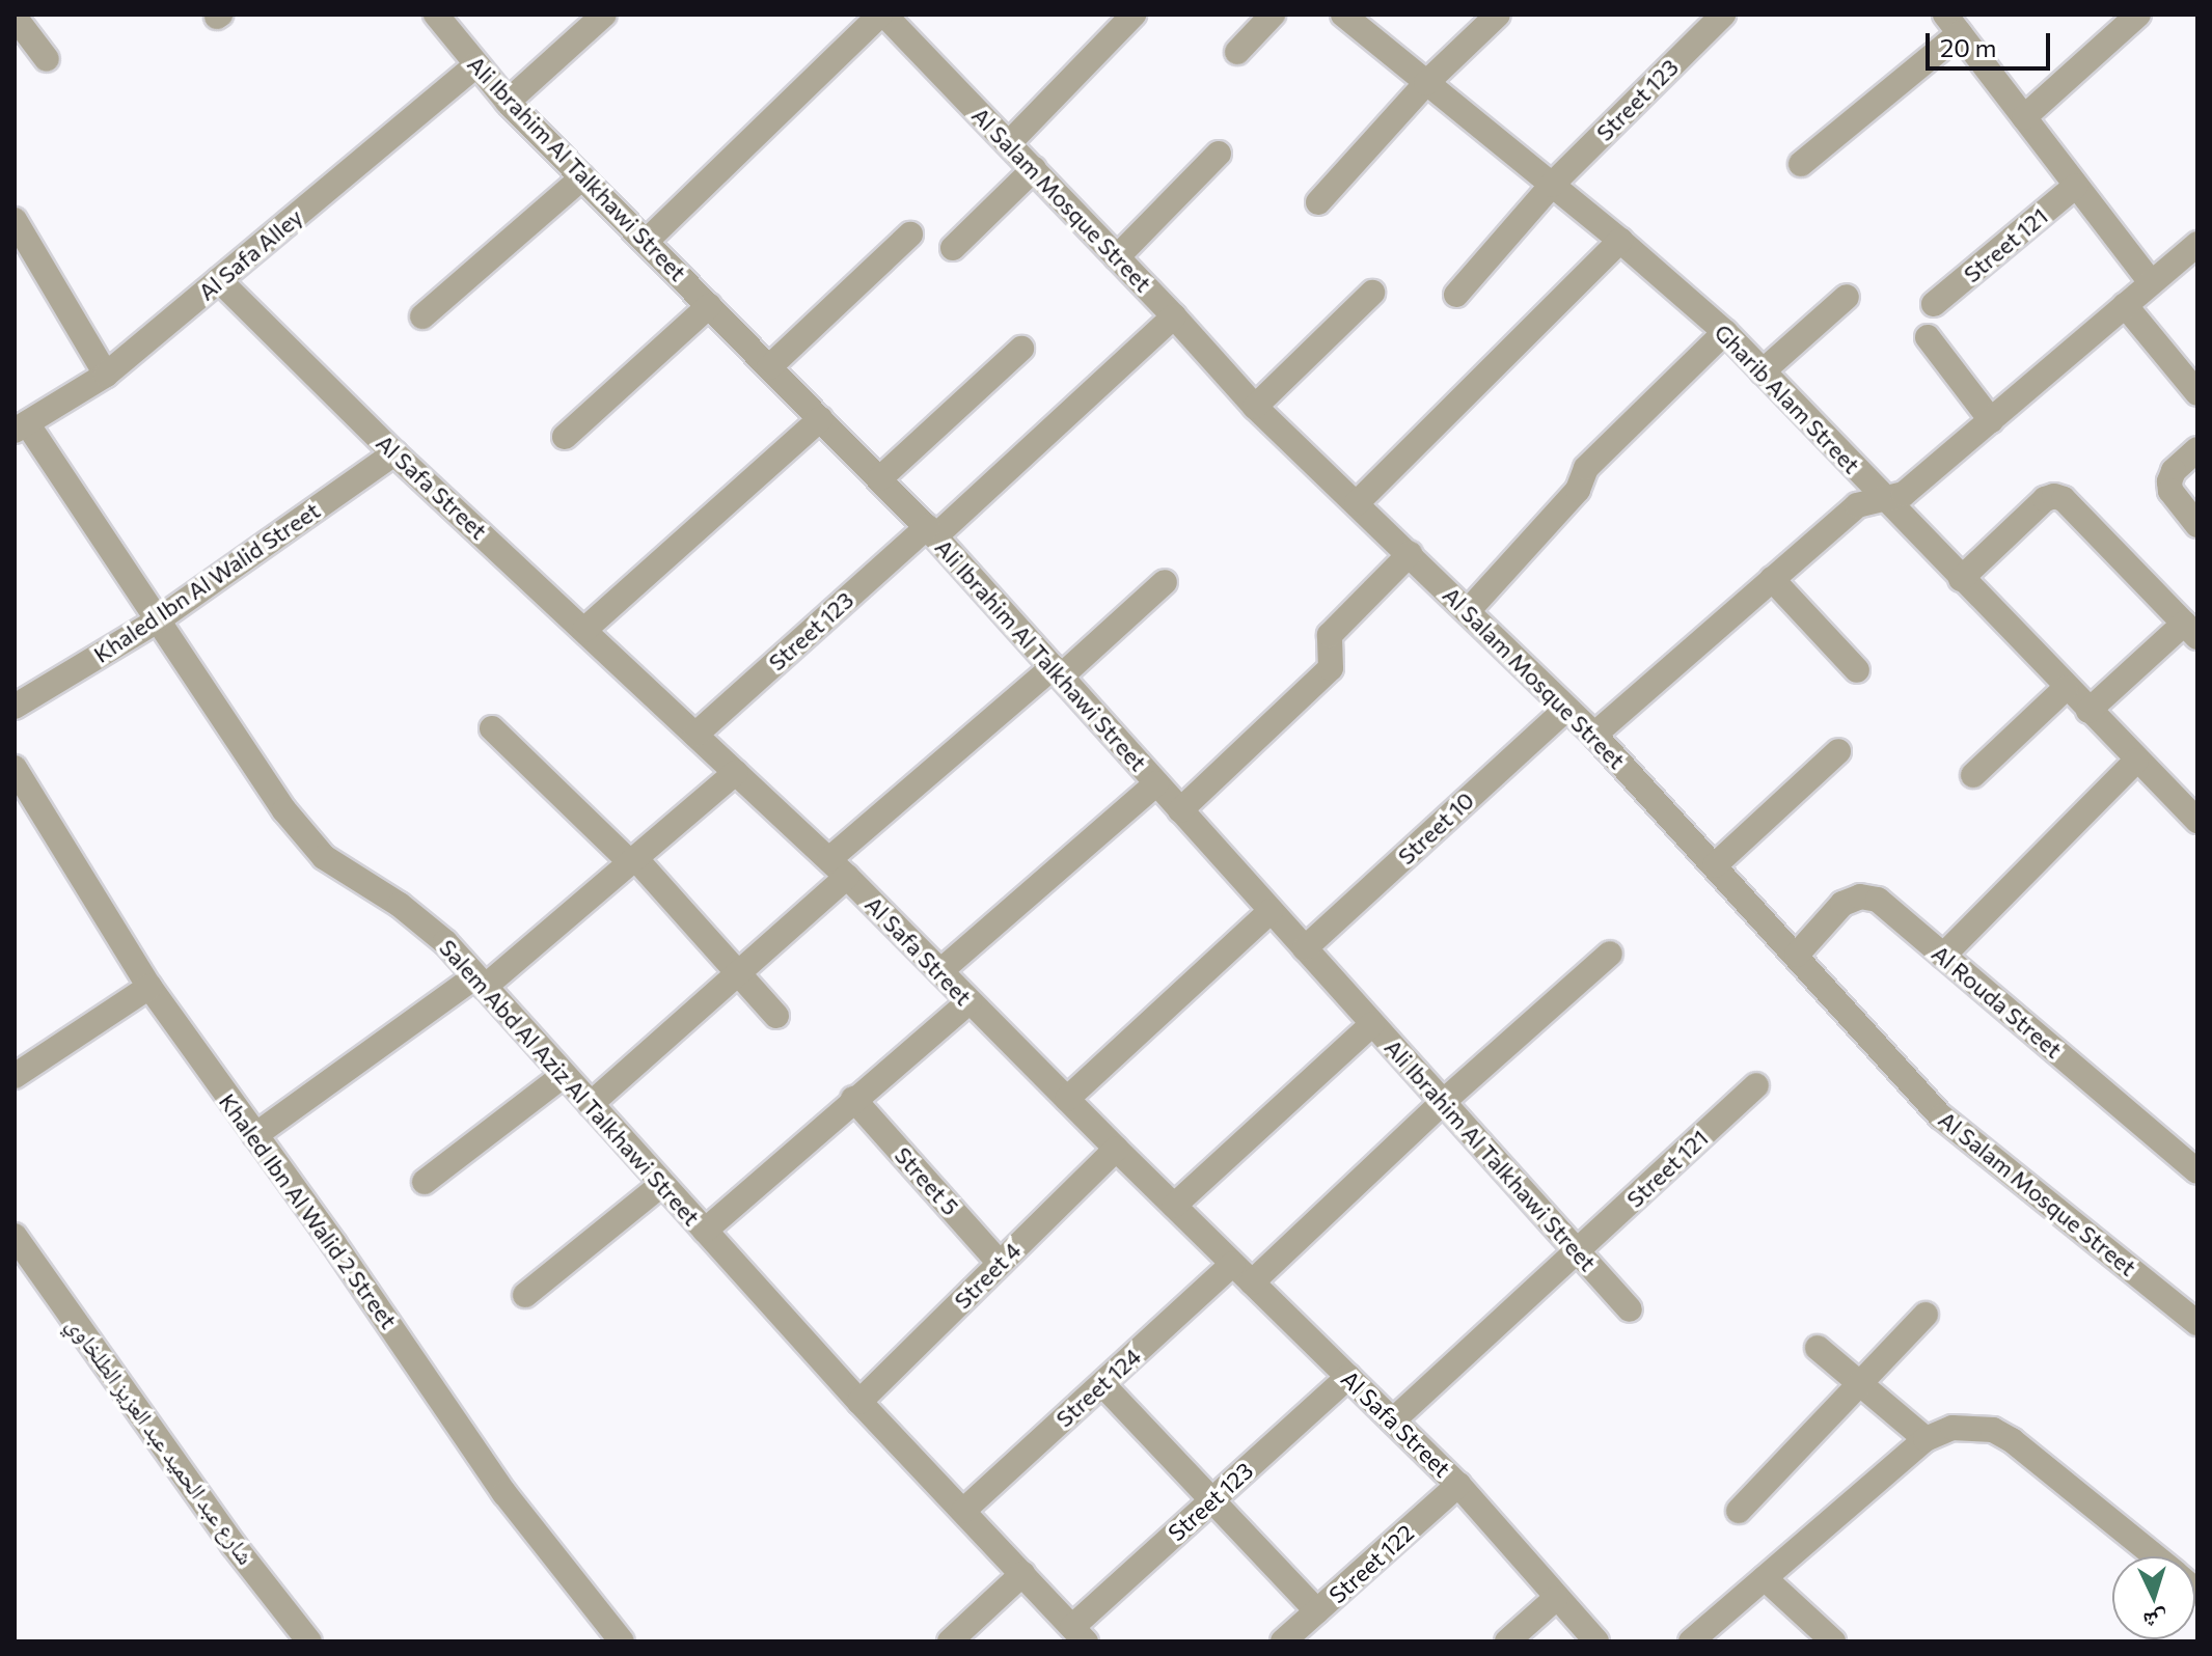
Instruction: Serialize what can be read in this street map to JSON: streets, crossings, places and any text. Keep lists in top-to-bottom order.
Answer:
{
  "streets": {
    "street": [
      "Street 123",
      "Ali Ibrahim Al Talkhawi Street",
      "Al Salam Mosque Street",
      "Street 121",
      "Al Safa Alley",
      "Gharib Alam Street",
      "Al Safa Street",
      "Khaled Ibn Al Walid Street",
      "Street 10",
      "Al Rouda Street",
      "Salem Abd Al Aziz Al Talkhawi Street",
      "Street 5",
      "Khaled Ibn Al Walid 2 Street",
      "Street 4",
      "Street 124",
      "شارع عبد الحميد عبد العزيز الطلخاوي",
      "Street 122"
    ]
  },
  "crossings": [
    ["Street 123", "Ali Ibrahim Al Talkhawi Street"],
    ["Street 123", "Al Salam Mosque Street"],
    ["Street 123", "Gharib Alam Street"],
    ["Street 123", "Al Safa Street"],
    ["Street 123", "Salem Abd Al Aziz Al Talkhawi Street"],
    ["Ali Ibrahim Al Talkhawi Street", "Street 121"],
    ["Ali Ibrahim Al Talkhawi Street", "Al Safa Alley"],
    ["Ali Ibrahim Al Talkhawi Street", "Street 10"],
    ["Al Salam Mosque Street", "Street 10"],
    ["Al Salam Mosque Street", "Al Rouda Street"],
    ["Street 121", "Al Safa Street"],
    ["Al Safa Alley", "Al Safa Street"],
    ["Al Safa Alley", "Salem Abd Al Aziz Al Talkhawi Street"],
    ["Al Safa Street", "Khaled Ibn Al Walid Street"],
    ["Al Safa Street", "Street 4"],
    ["Al Safa Street", "Street 124"],
    ["Al Safa Street", "Street 122"],
    ["Khaled Ibn Al Walid Street", "Salem Abd Al Aziz Al Talkhawi Street"],
    ["Salem Abd Al Aziz Al Talkhawi Street", "Street 4"],
    ["Salem Abd Al Aziz Al Talkhawi Street", "Street 124"],
    ["Street 5", "Street 4"]
  ],
  "scale_bar": "20 m",
  "north": "bottom"
}
